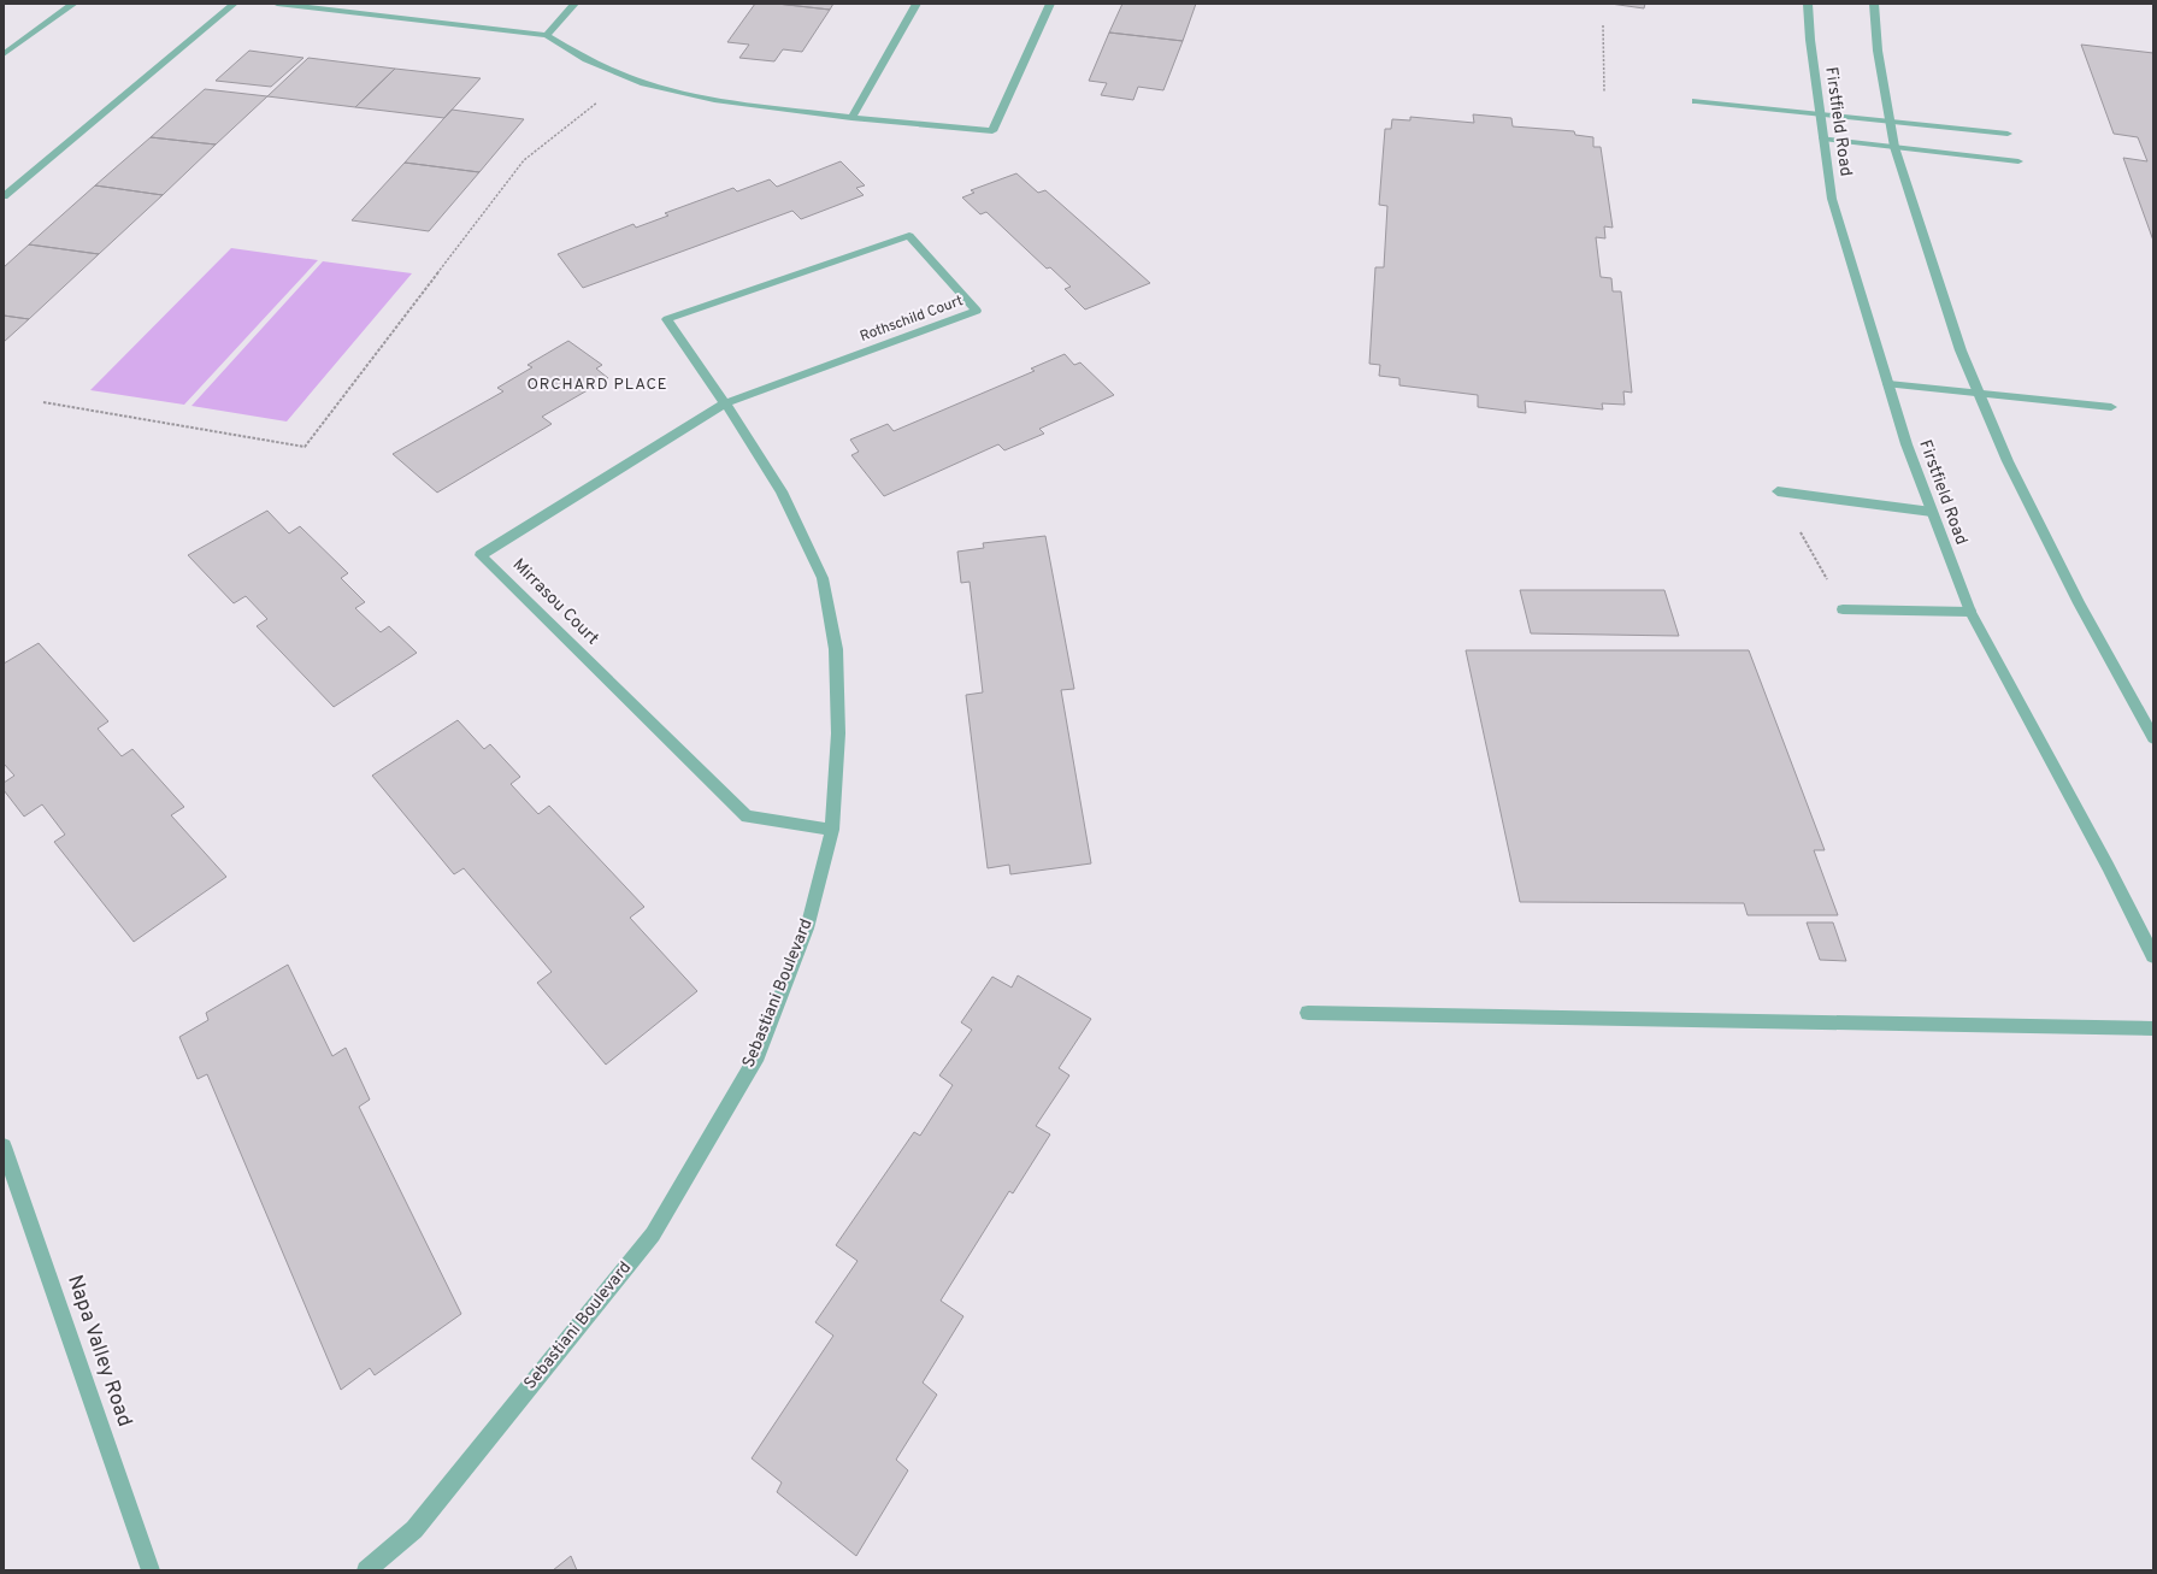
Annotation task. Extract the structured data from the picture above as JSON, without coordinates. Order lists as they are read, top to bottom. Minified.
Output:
{"streets":{"street":["Firstfield Road","Rothschild Court","Mirrasou Court","Sebastiani Boulevard","Napa Valley Road"]},"crossings":[["Rothschild Court","Mirrasou Court"],["Rothschild Court","Sebastiani Boulevard"],["Mirrasou Court","Sebastiani Boulevard"]],"districts":["ORCHARD PLACE"]}
